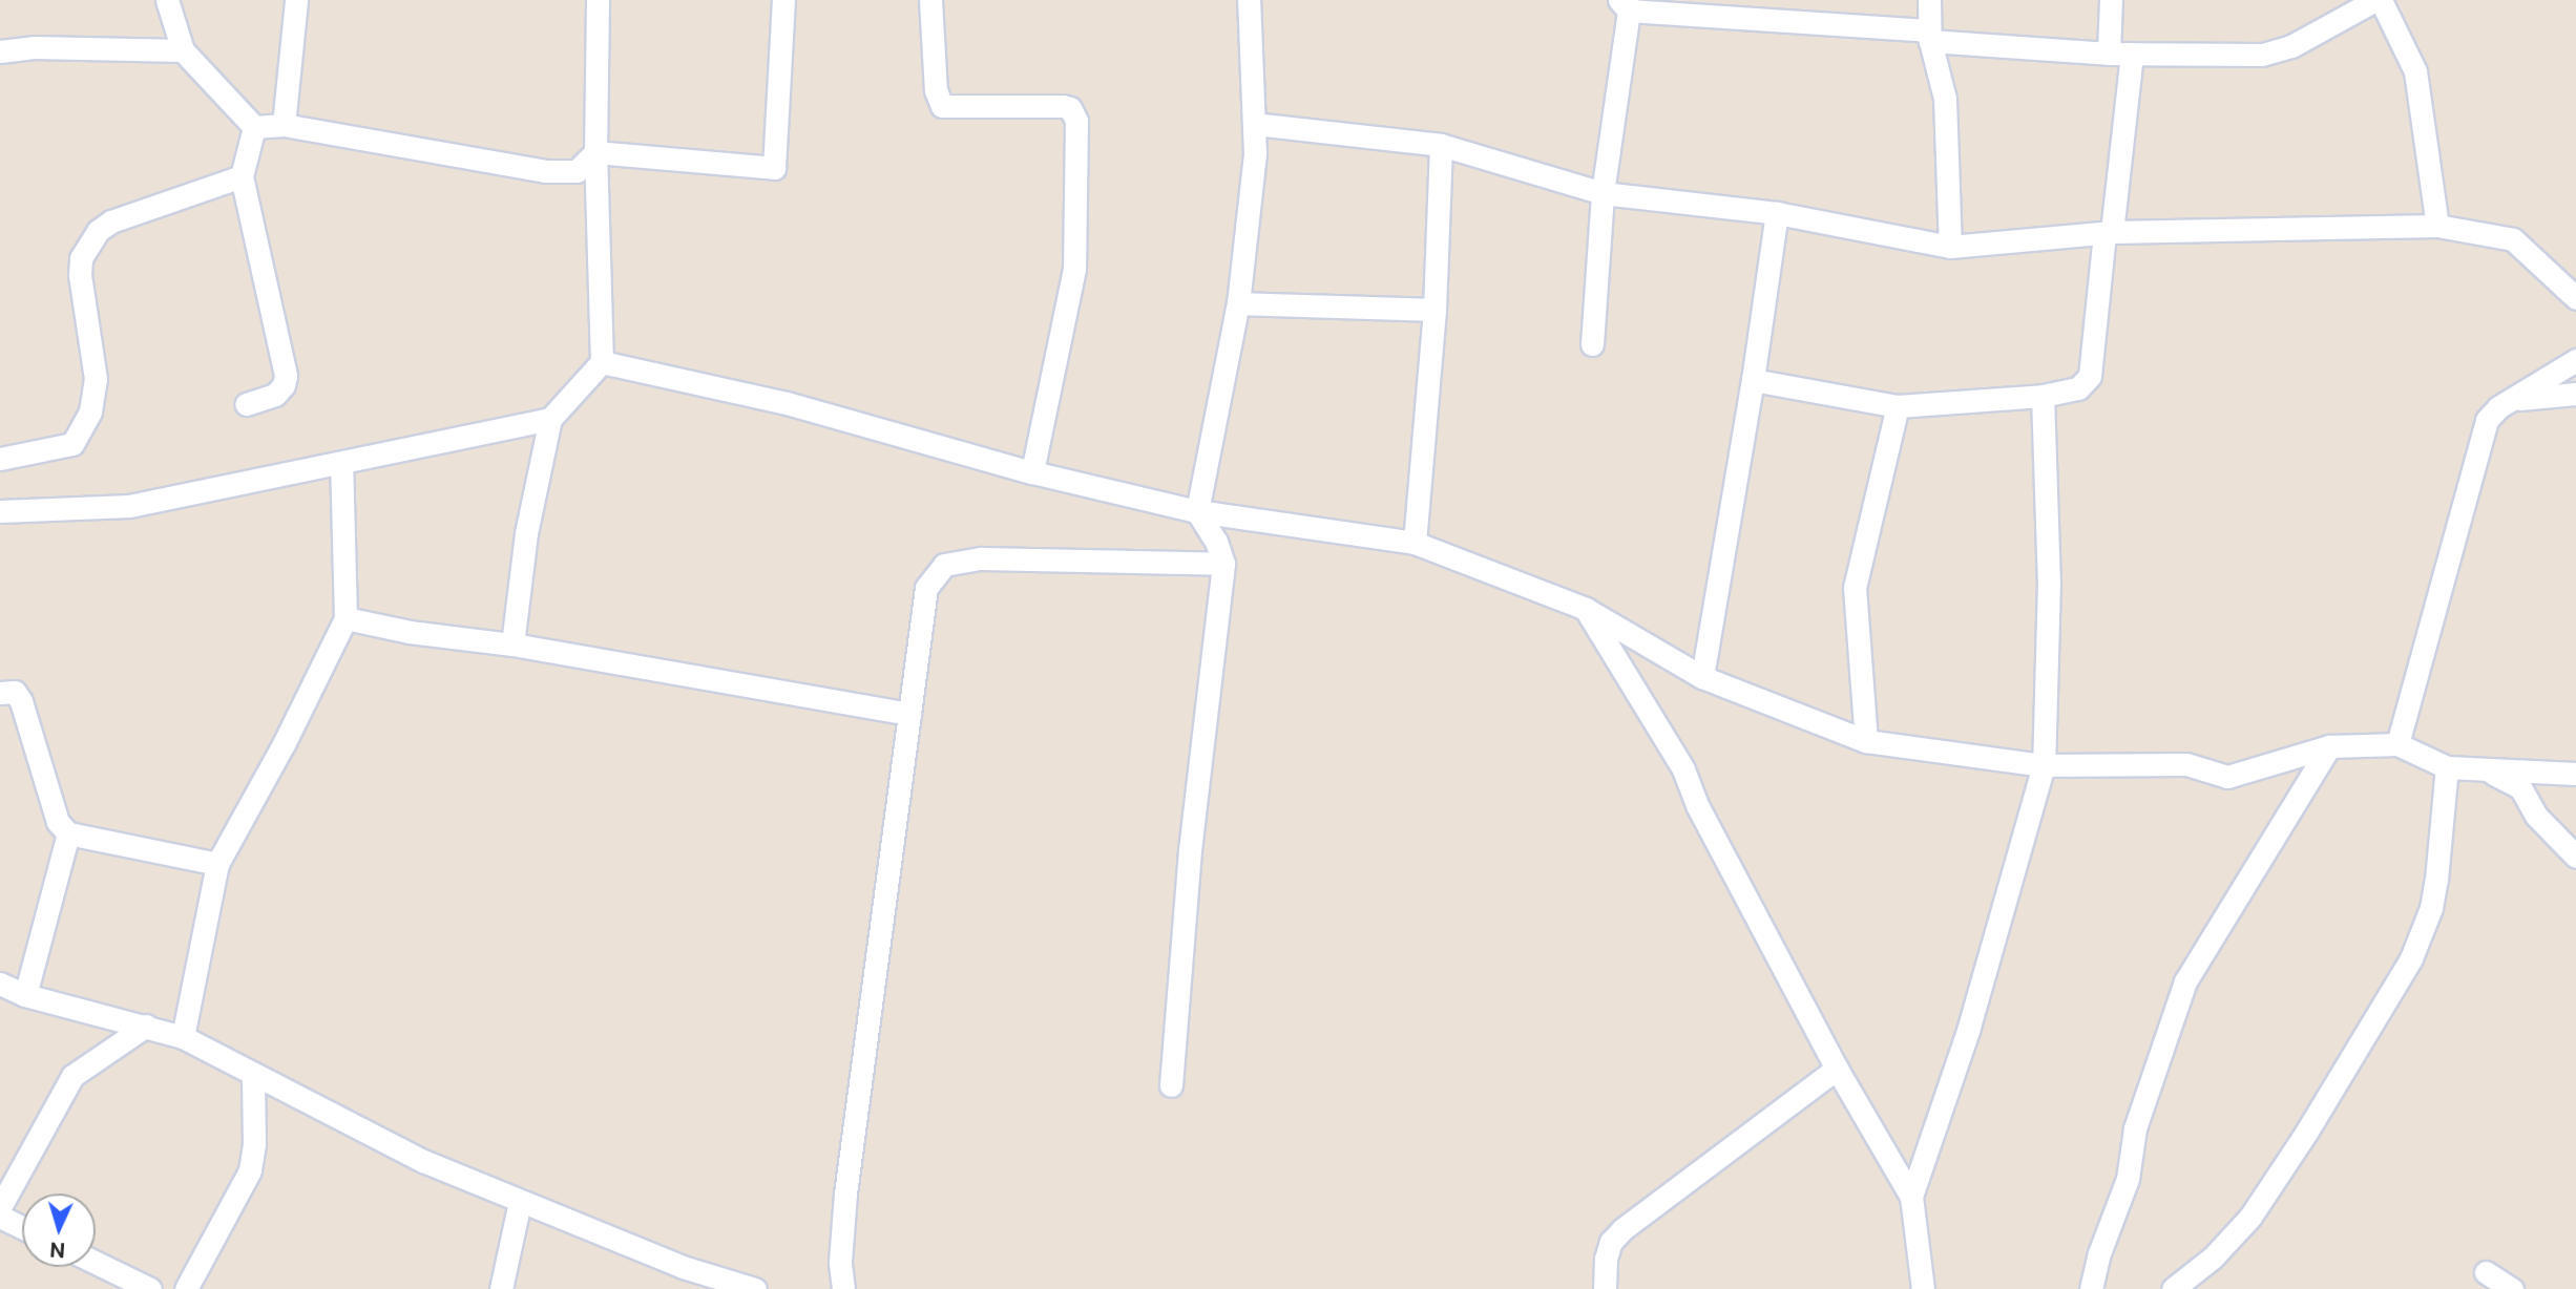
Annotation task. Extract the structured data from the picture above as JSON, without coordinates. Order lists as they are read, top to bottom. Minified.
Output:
{"north":"bottom"}
